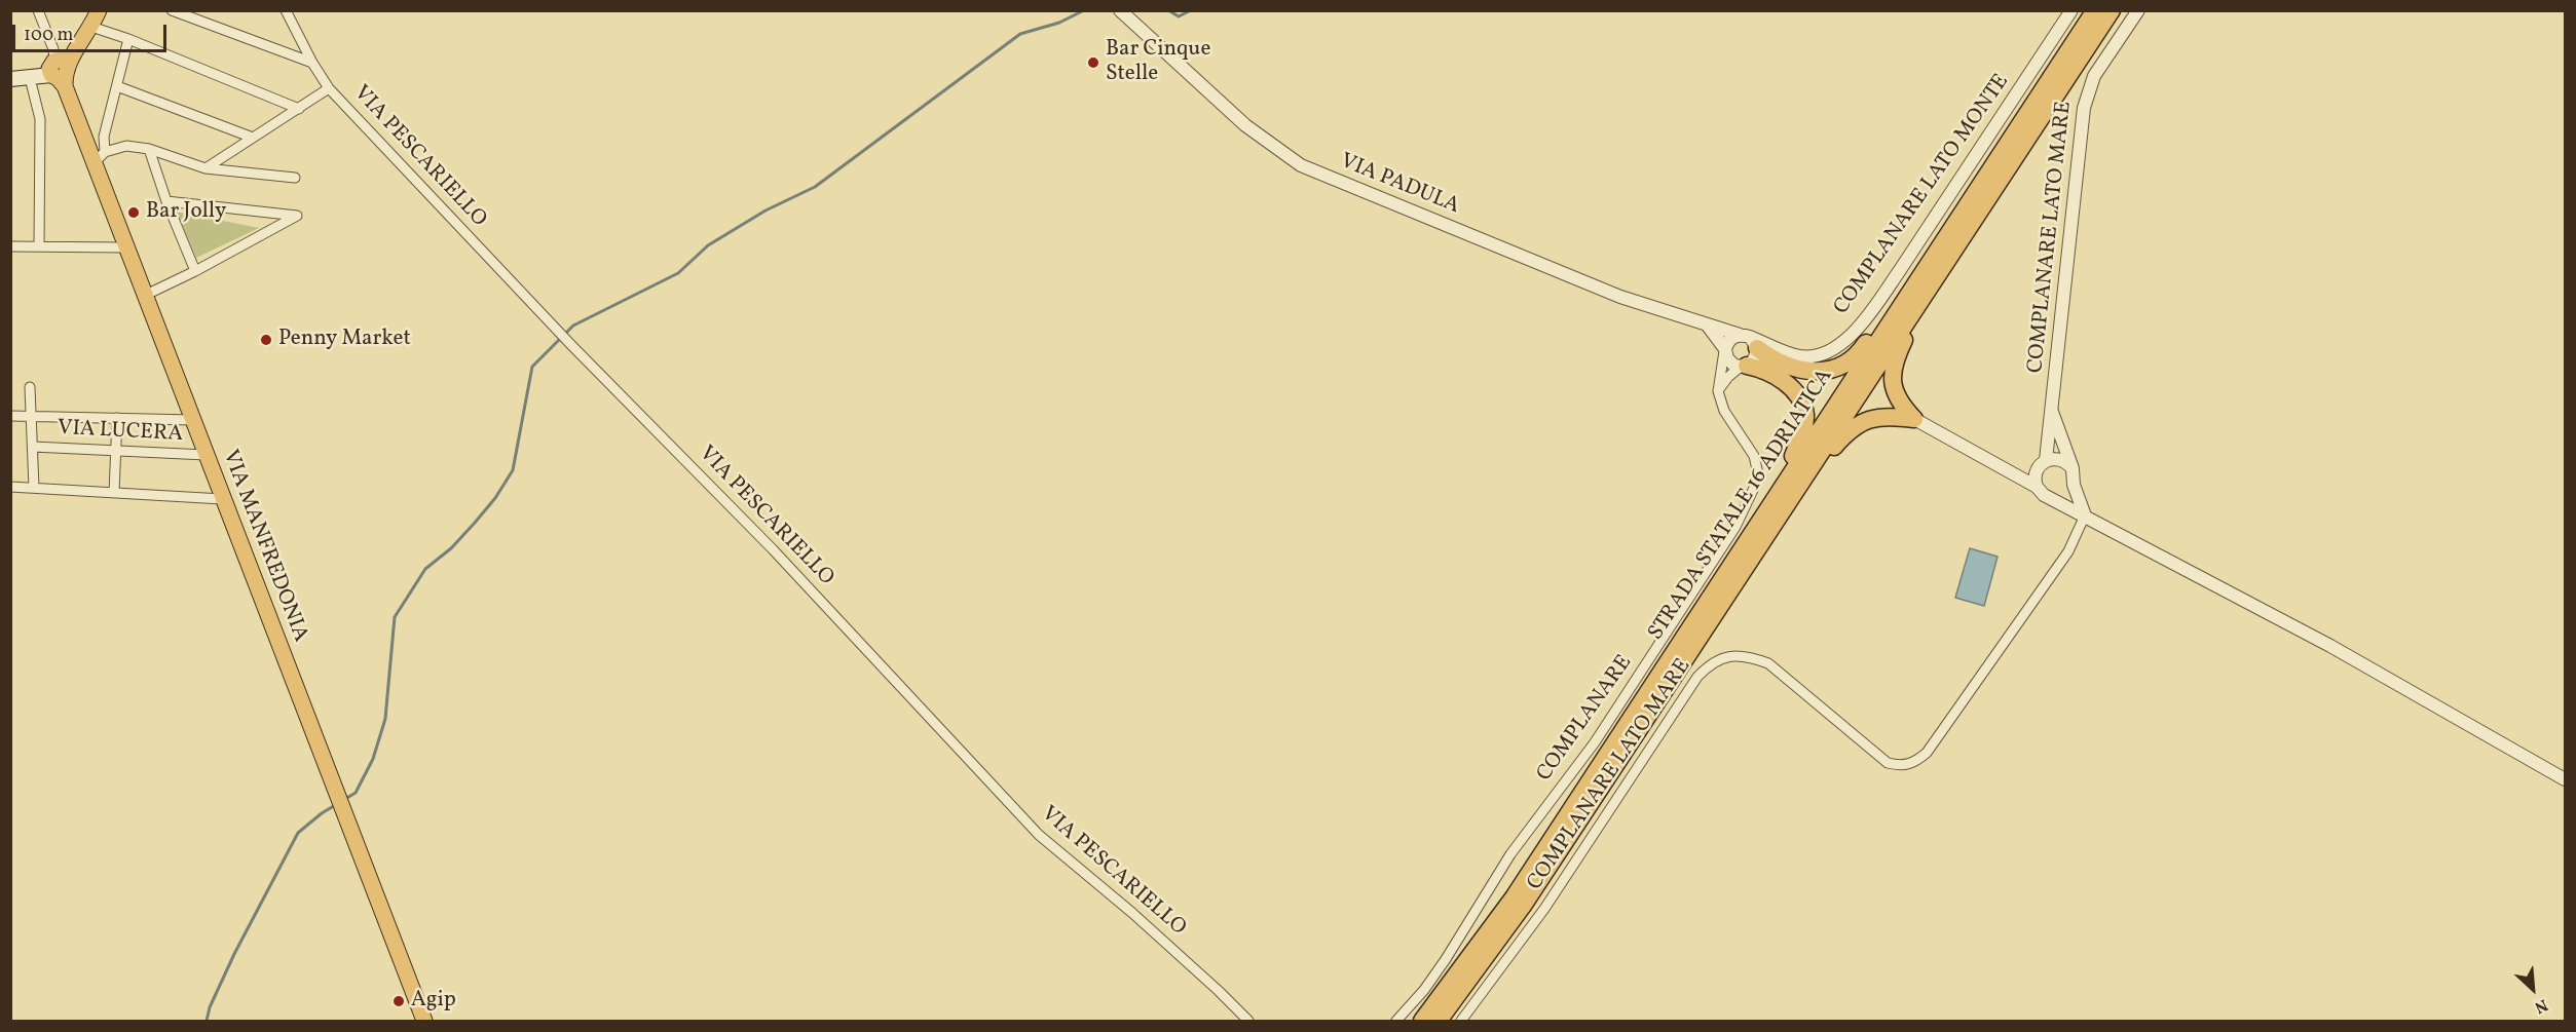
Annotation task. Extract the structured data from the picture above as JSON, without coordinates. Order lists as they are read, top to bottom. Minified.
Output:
{"streets":{"highway":["STRADA STATALE 16 ADRIATICA"],"main road":["VIA MANFREDONIA"],"street":["VIA PESCARIELLO","VIA PADULA","COMPLANARE LATO MONTE","COMPLANARE LATO MARE","VIA LUCERA","COMPLANARE"]},"crossings":[["VIA PADULA","COMPLANARE LATO MONTE"],["VIA LUCERA","VIA MANFREDONIA"]],"places":["Bar Cinque Stelle","Bar Jolly","Penny Market","Agip"],"scale_bar":"100 m","north":"bottom right"}
